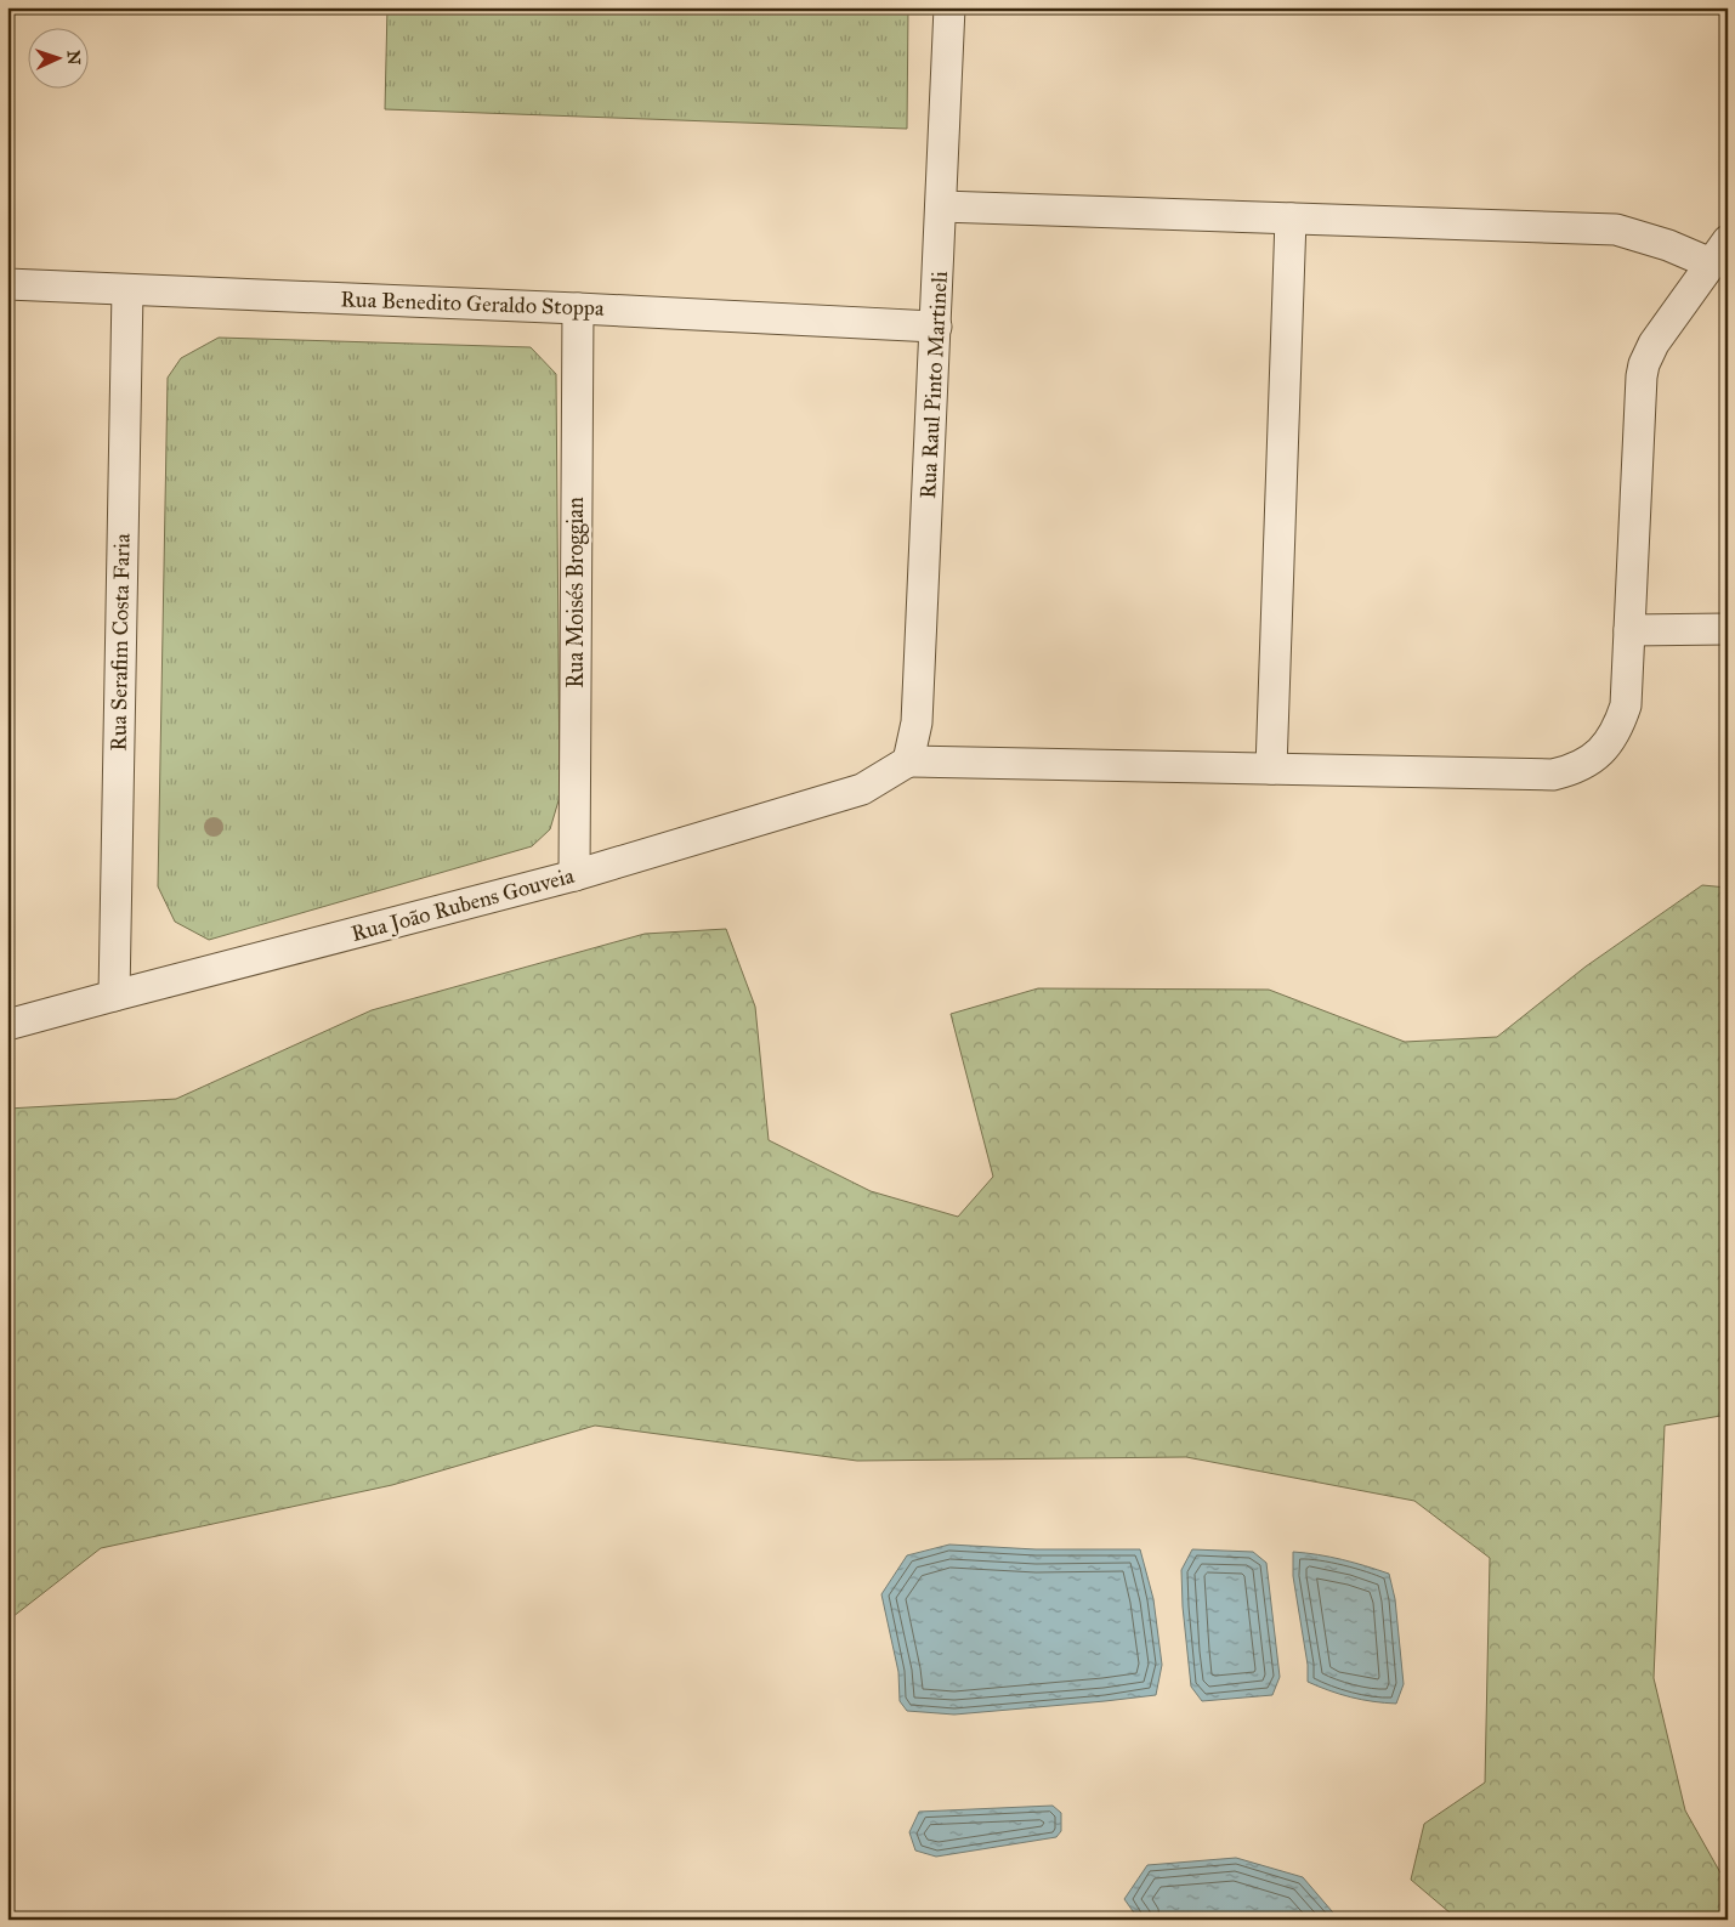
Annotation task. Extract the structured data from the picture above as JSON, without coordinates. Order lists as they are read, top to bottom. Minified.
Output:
{"streets":{"street":["Rua Benedito Geraldo Stoppa","Rua Raul Pinto Martineli","Rua Moisés Broggian","Rua Serafim Costa Faria","Rua João Rubens Gouveia"]},"crossings":[["Rua Benedito Geraldo Stoppa","Rua Raul Pinto Martineli"],["Rua Benedito Geraldo Stoppa","Rua Moisés Broggian"],["Rua Benedito Geraldo Stoppa","Rua Serafim Costa Faria"],["Rua Raul Pinto Martineli","Rua João Rubens Gouveia"],["Rua Moisés Broggian","Rua João Rubens Gouveia"],["Rua Serafim Costa Faria","Rua João Rubens Gouveia"]],"north":"right"}
